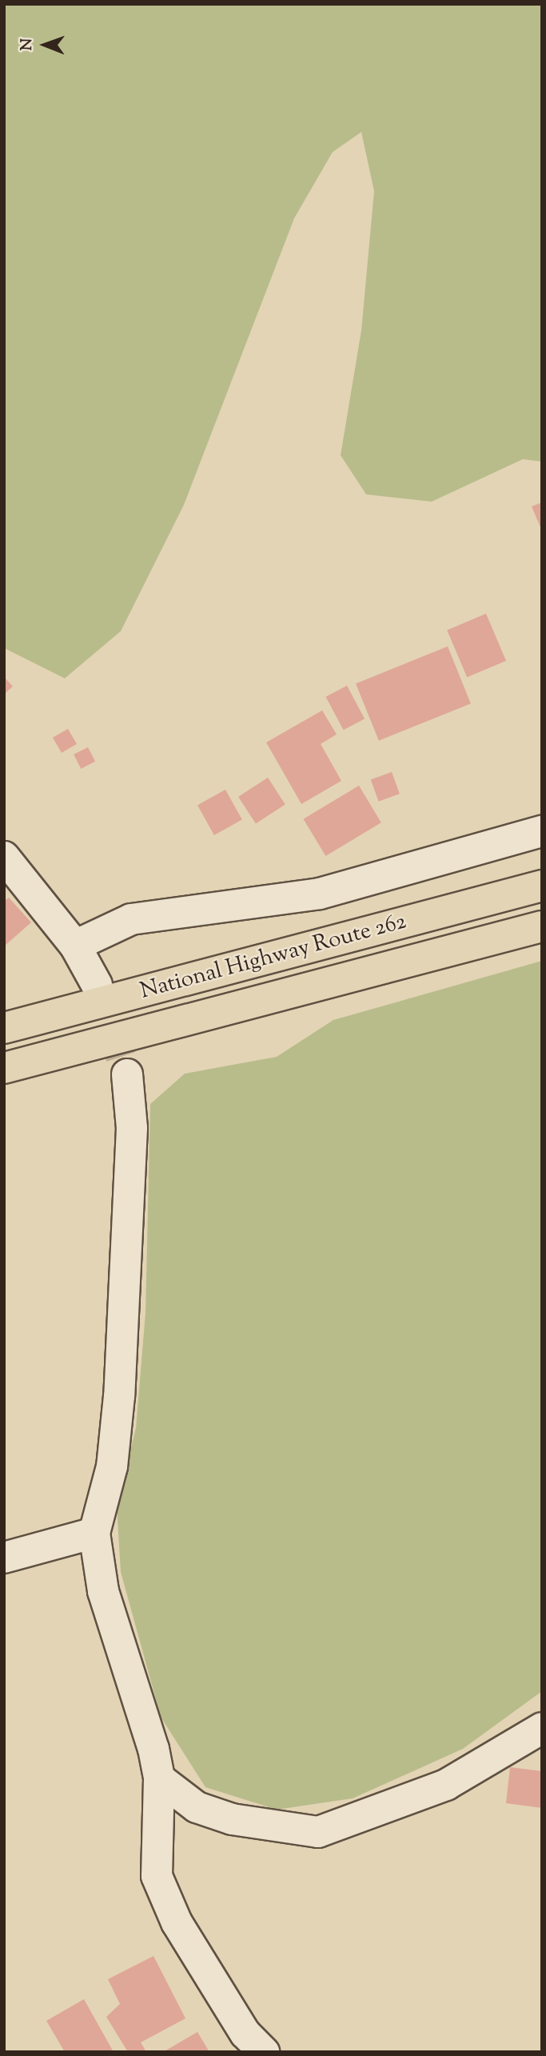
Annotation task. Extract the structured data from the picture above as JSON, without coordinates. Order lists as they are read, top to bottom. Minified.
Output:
{"streets":{"highway":["National Highway Route 262"]},"north":"left"}
